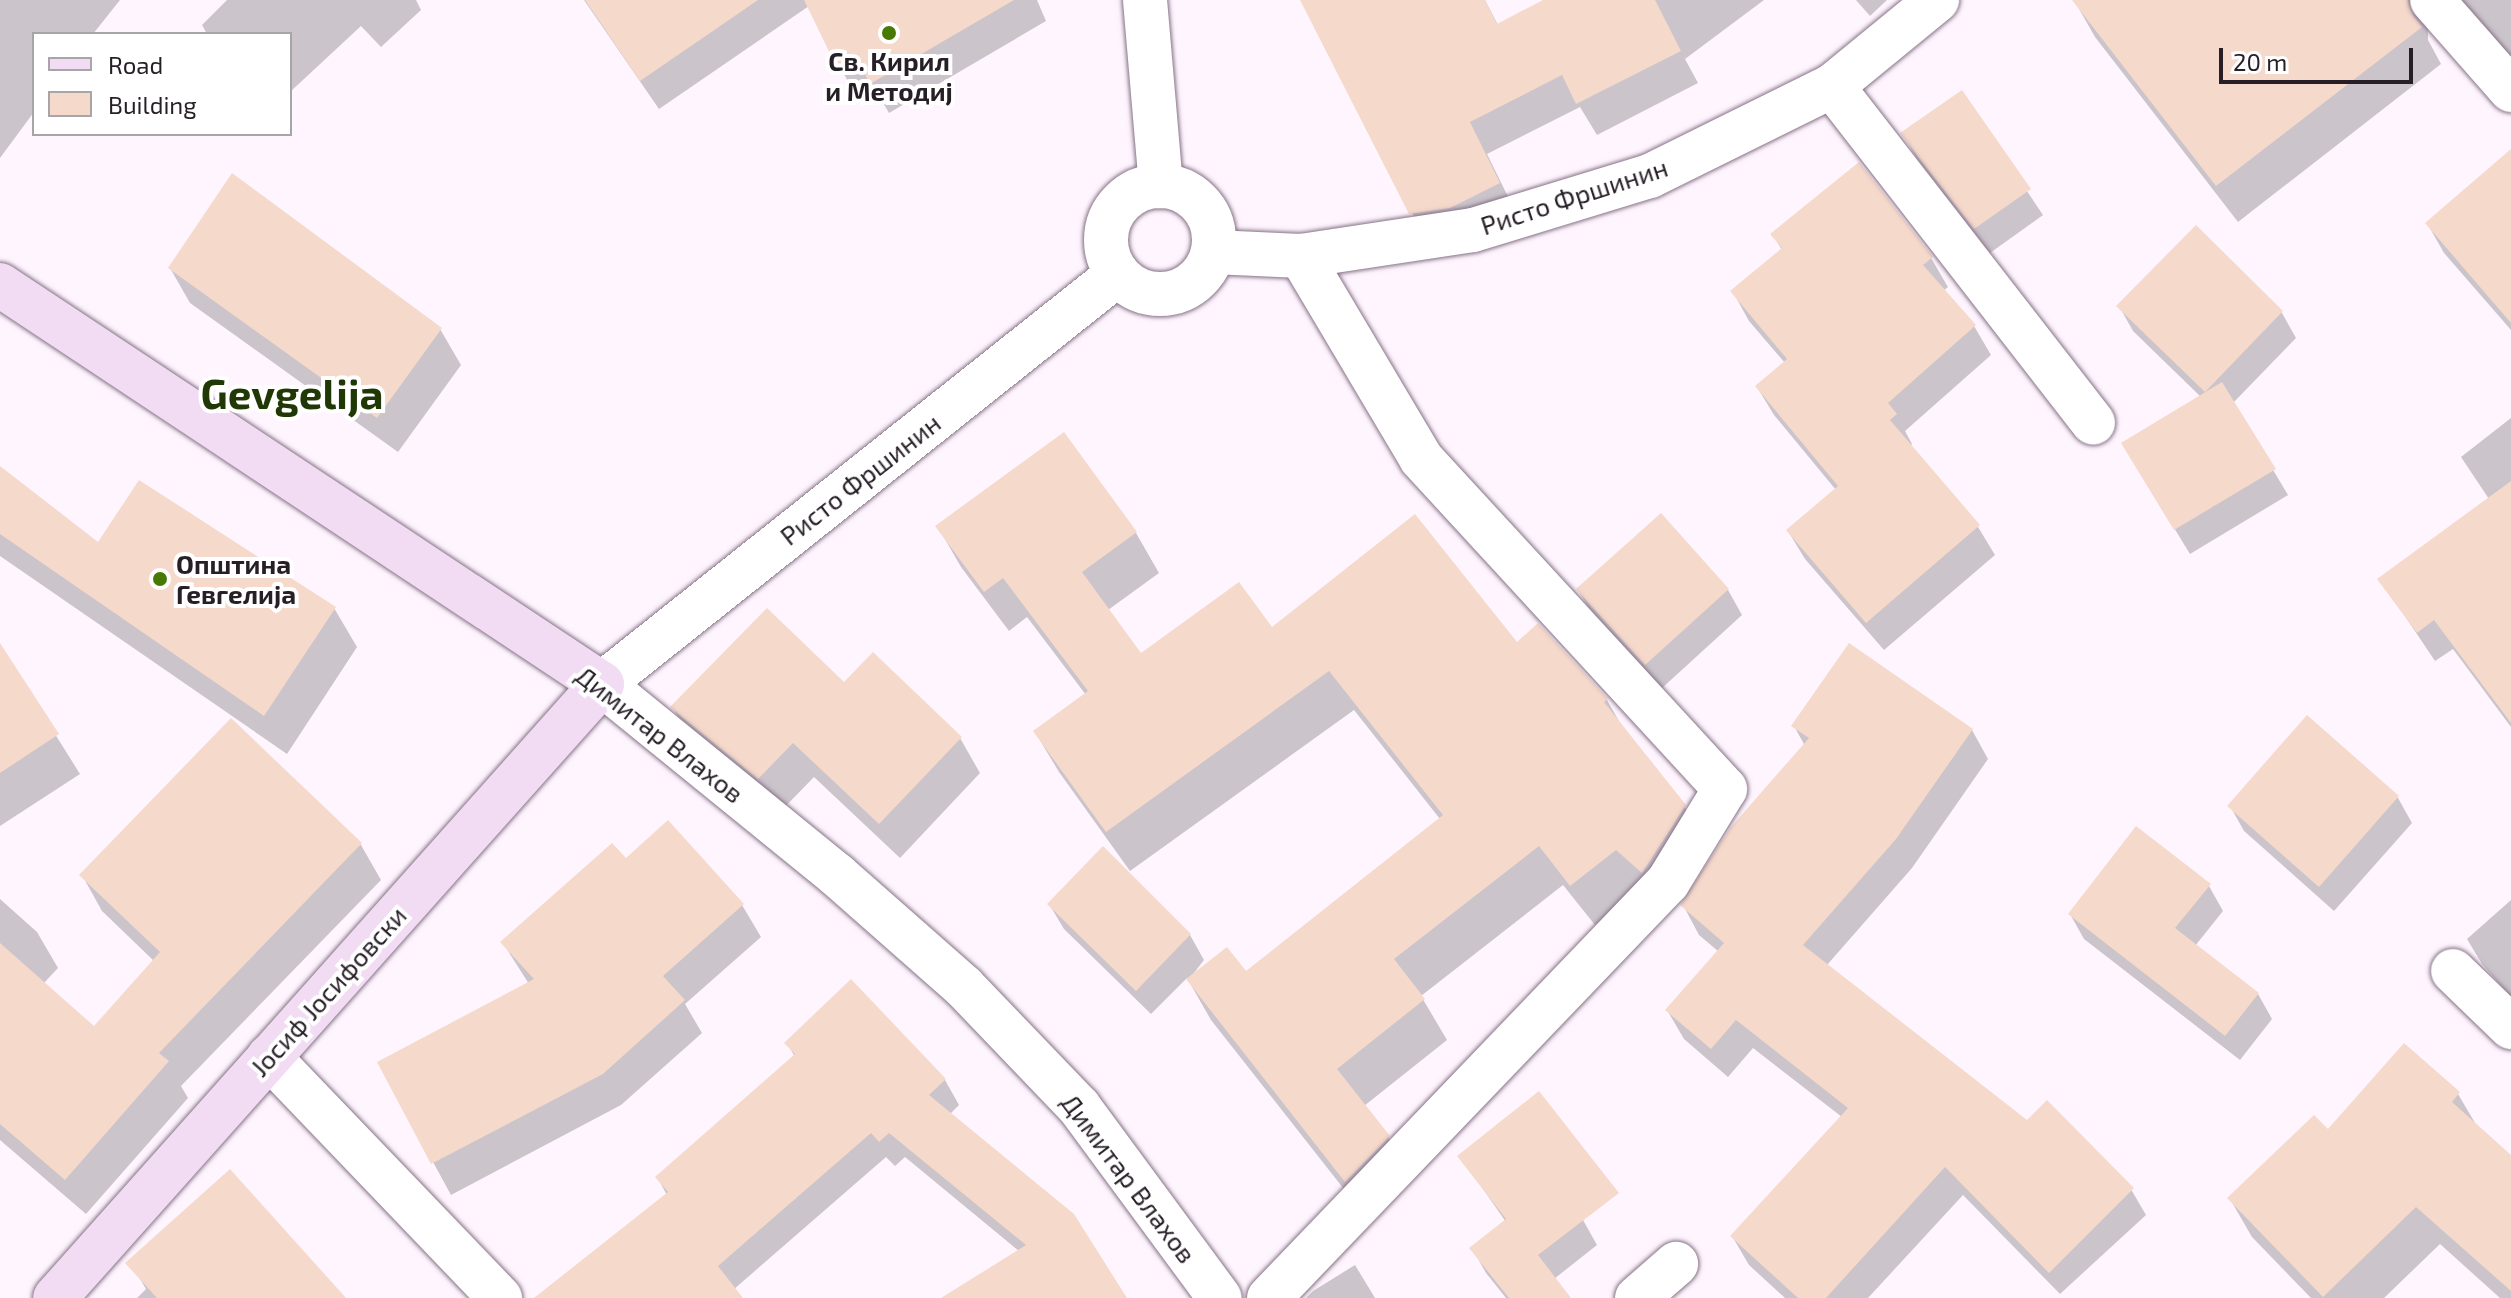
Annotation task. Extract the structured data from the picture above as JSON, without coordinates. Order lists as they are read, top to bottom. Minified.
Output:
{"streets":{"main road":["Димитар Влахов","Јосиф Јосифовски"],"street":["Ристо Фршинин"]},"crossings":[["Ристо Фршинин","Димитар Влахов"],["Ристо Фршинин","Јосиф Јосифовски"],["Димитар Влахов","Јосиф Јосифовски"]],"districts":["Gevgelija"],"places":["Св. Кирил и Методиј","Општина Гевгелија"],"legend":["Road","Building"],"scale_bar":"20 m"}
